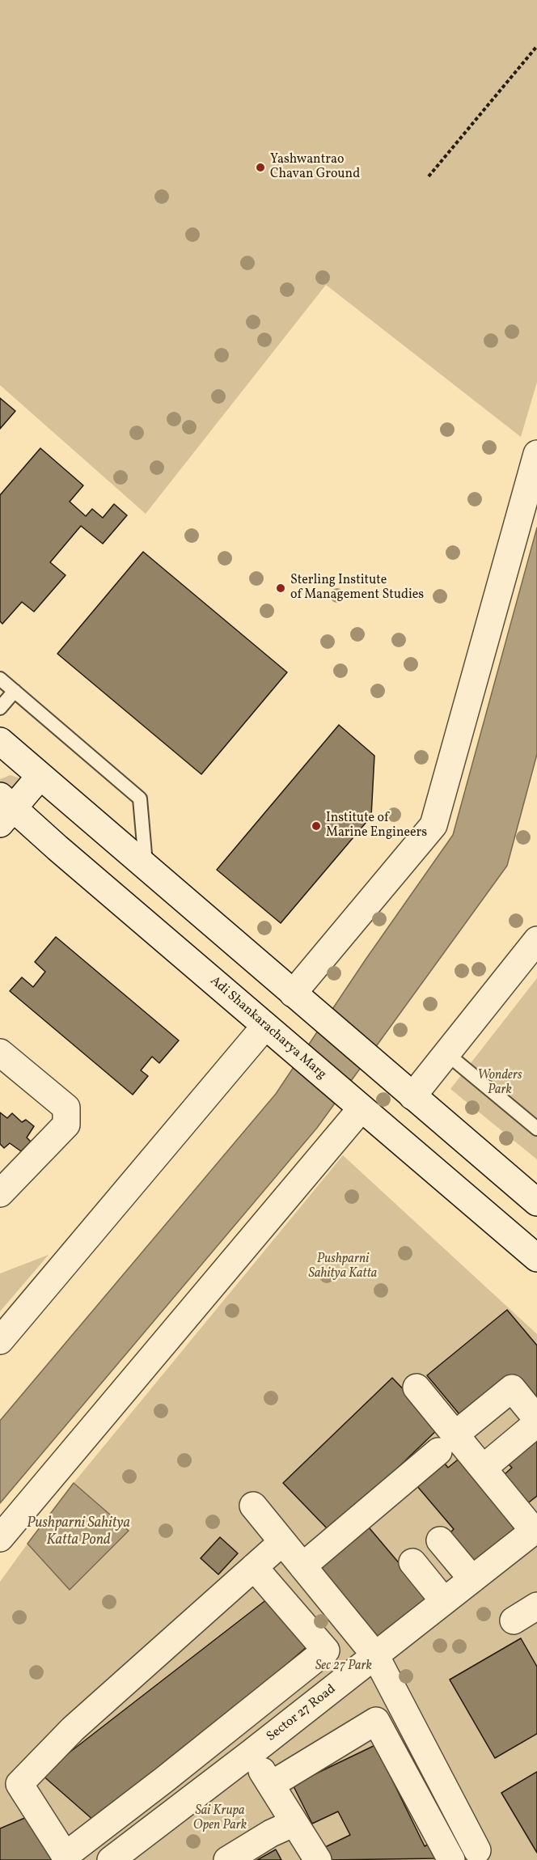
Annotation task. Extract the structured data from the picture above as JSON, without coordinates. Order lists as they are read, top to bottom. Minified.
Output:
{"streets":{"street":["Adi Shankaracharya Marg","Sector 27 Road"]},"water":["Pushparni Sahitya Katta Pond"],"parks":["Wonders Park","Pushparni Sahitya Katta","Sec 27 Park","Sai Krupa Open Park"],"places":["Yashwantrao Chavan Ground","Sterling Institute of Management Studies","Institute of Marine Engineers"]}
